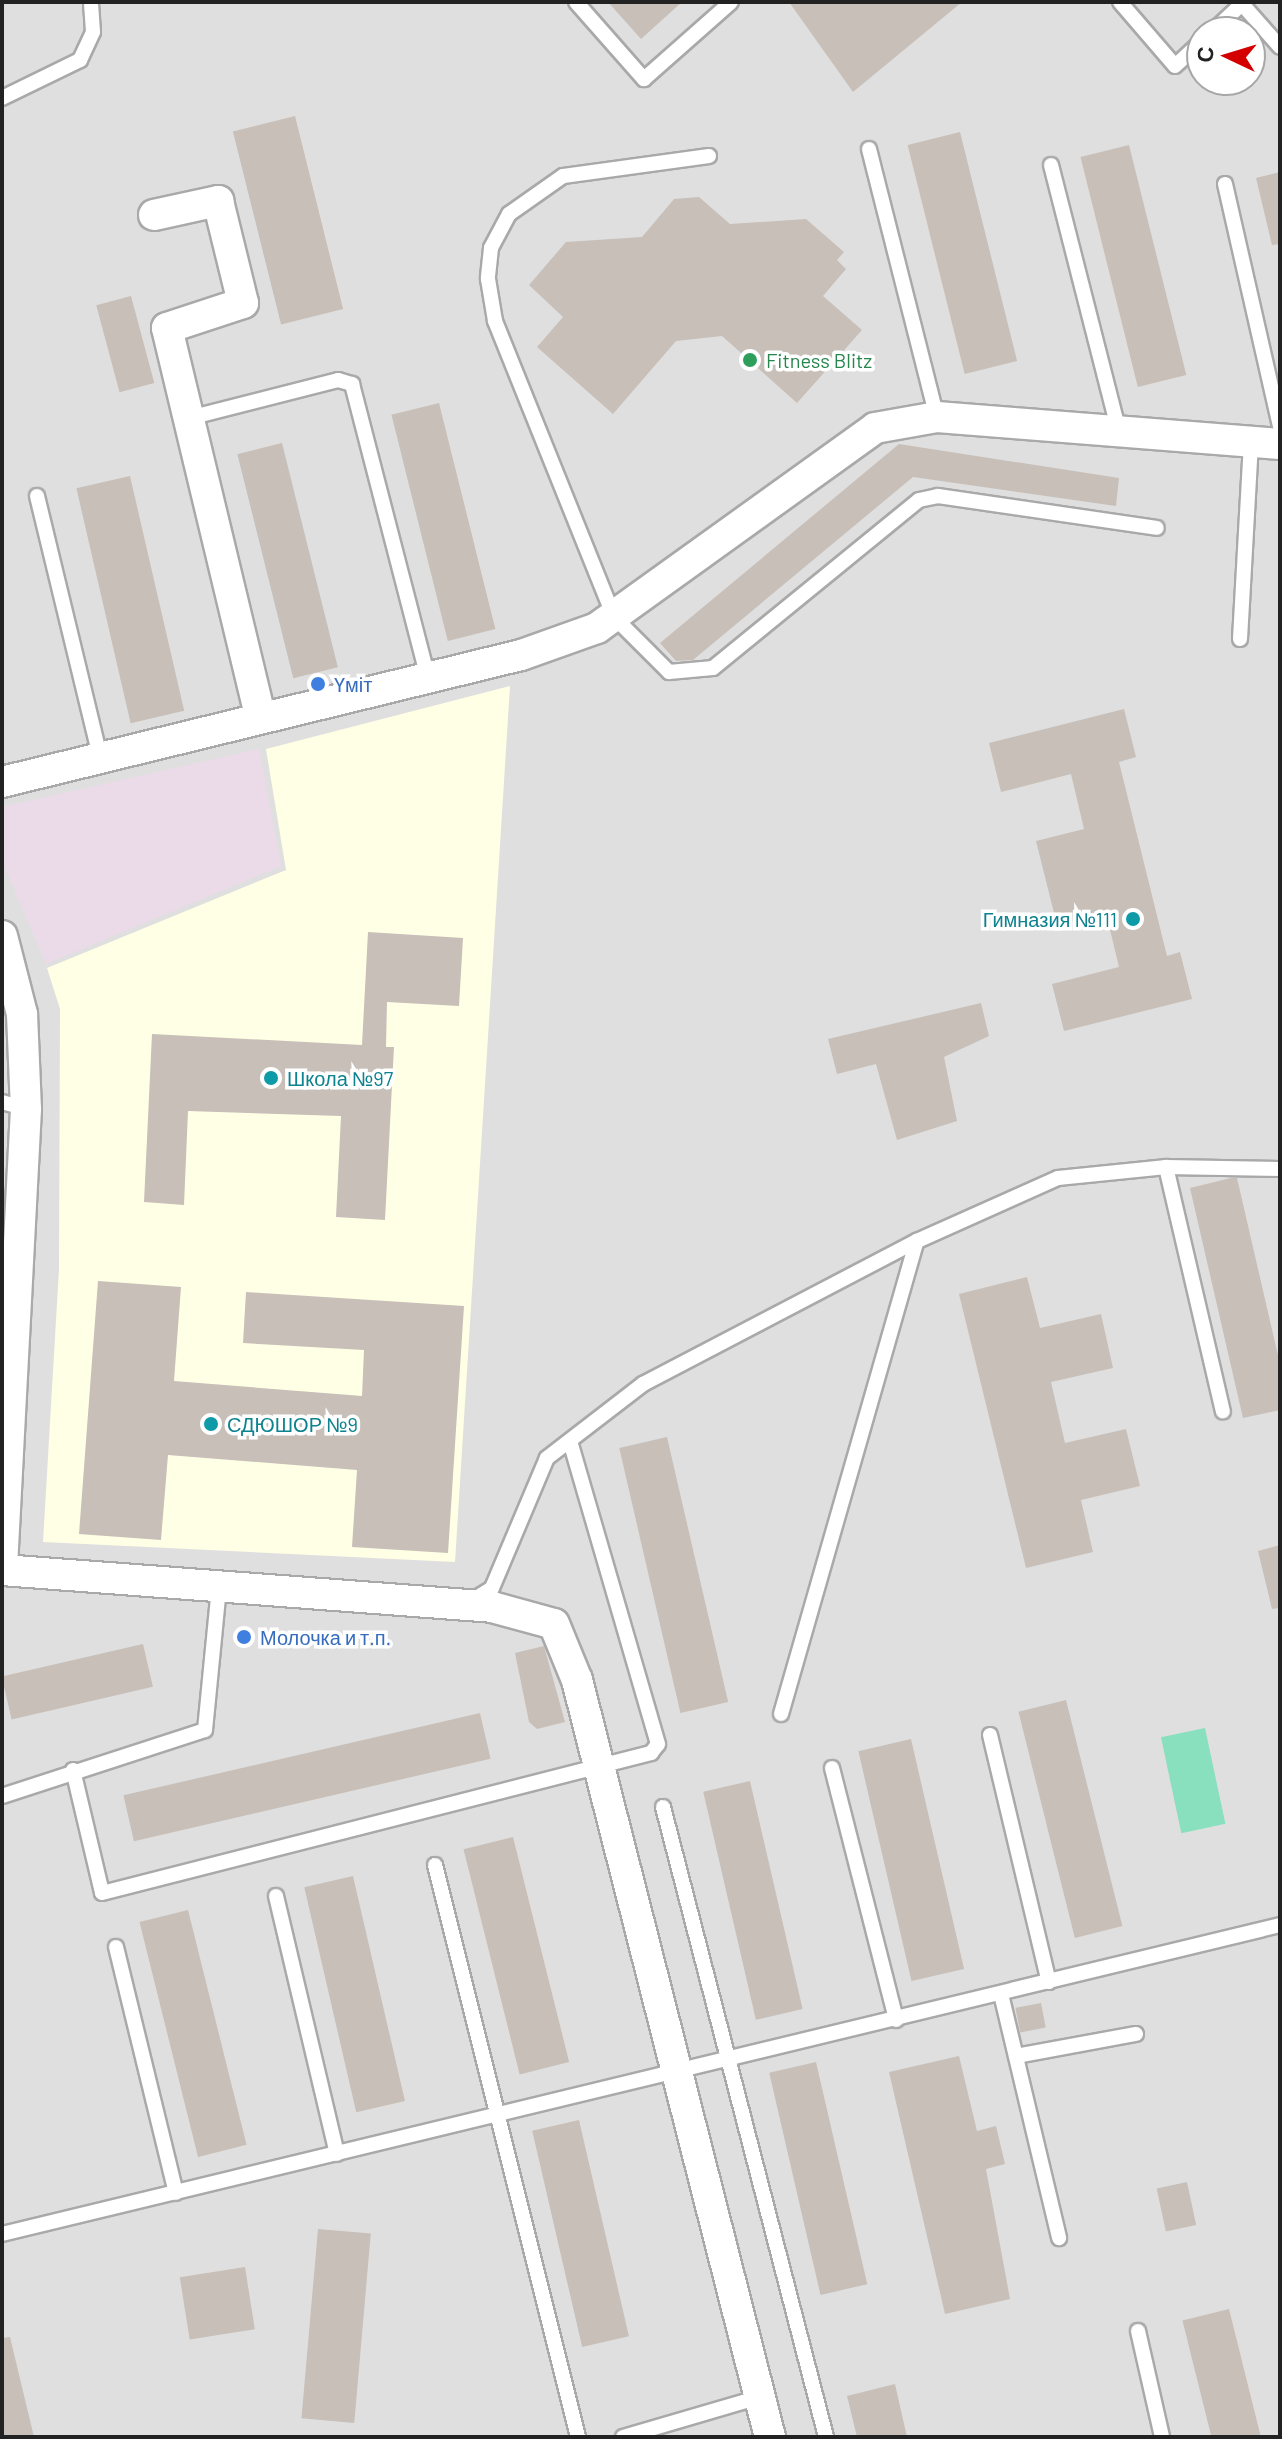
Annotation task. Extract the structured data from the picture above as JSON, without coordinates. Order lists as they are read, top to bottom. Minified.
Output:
{"places":["Fitness Blitz","Үміт","Гимназия №111","Школа №97","СДЮШОР №9","Молочка и т.п."],"north":"left"}
